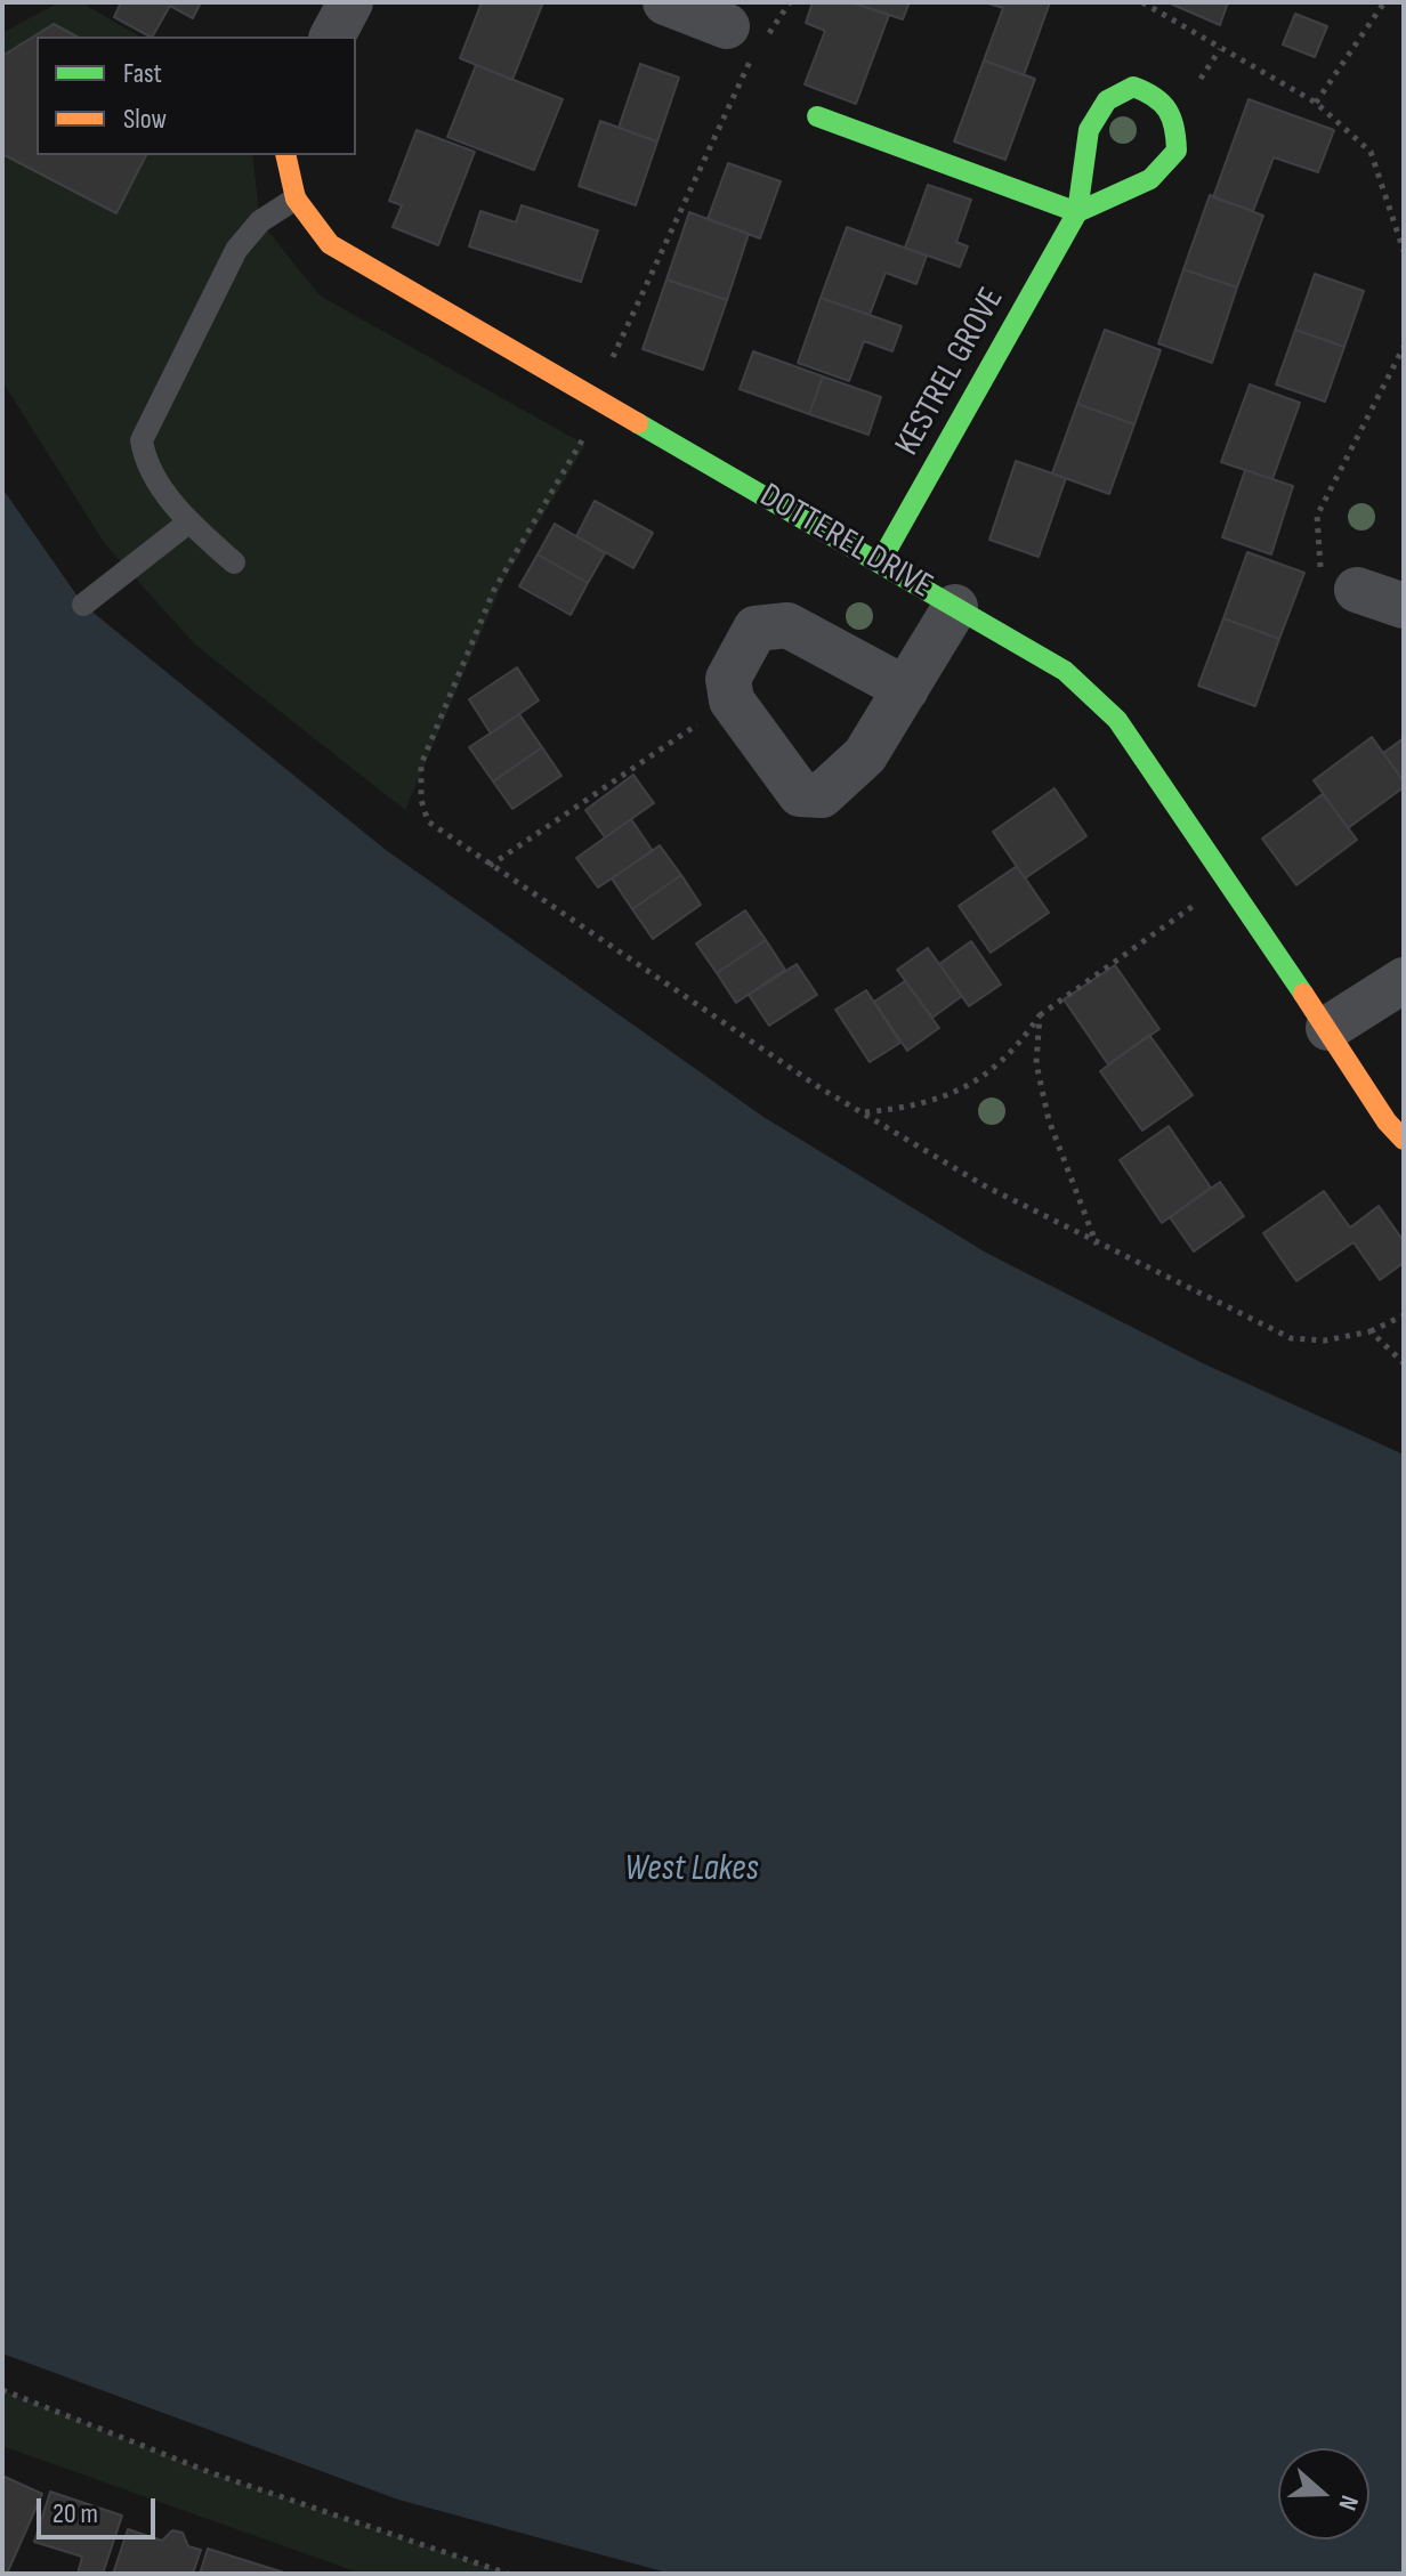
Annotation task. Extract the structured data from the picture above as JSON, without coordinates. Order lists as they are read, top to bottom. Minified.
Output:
{"streets":{"street":["KESTREL GROVE","DOTTEREL DRIVE"]},"crossings":[["KESTREL GROVE","DOTTEREL DRIVE"]],"water":["West Lakes"],"legend":["Fast","Slow"],"scale_bar":"20 m","north":"right"}
